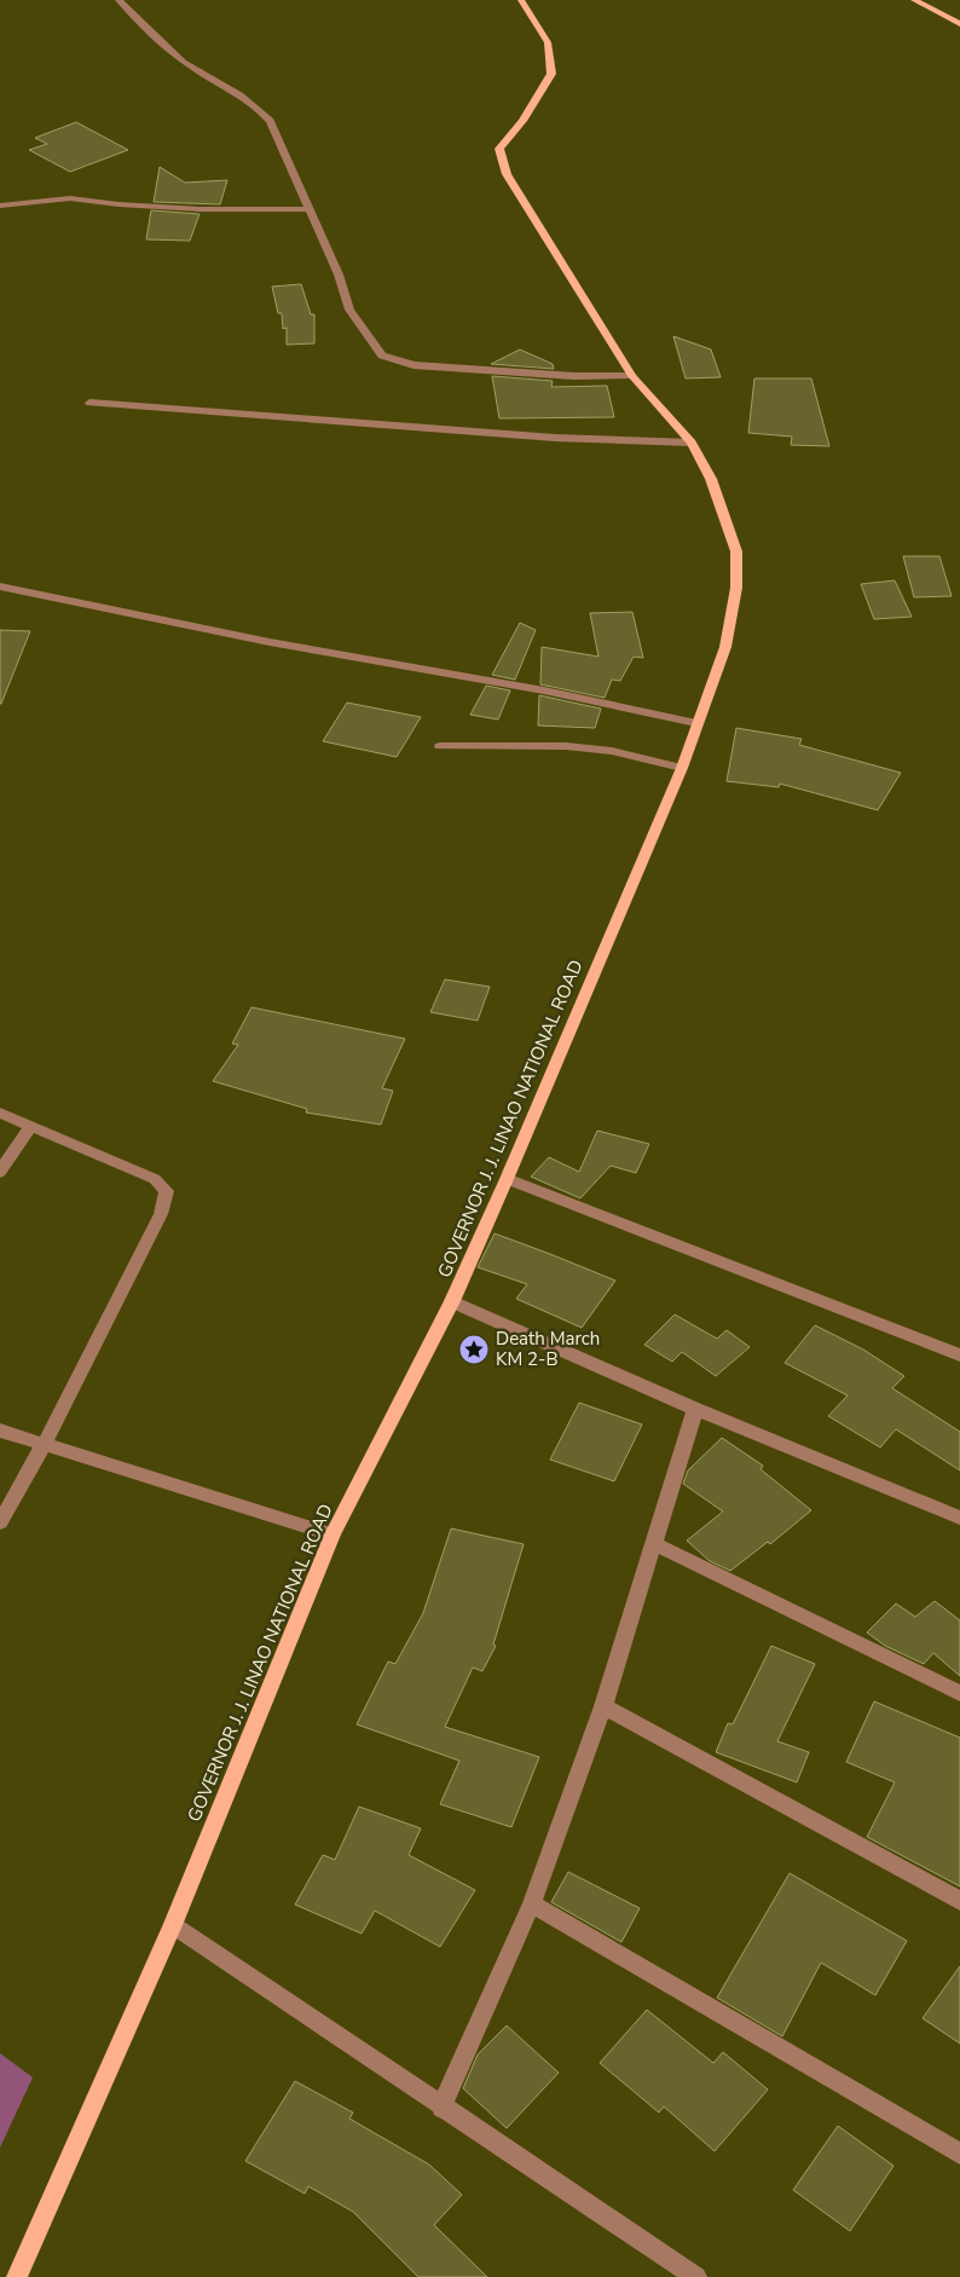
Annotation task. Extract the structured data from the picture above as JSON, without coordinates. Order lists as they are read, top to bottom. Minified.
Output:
{"streets":{"main road":["GOVERNOR J. J. LINAO NATIONAL ROAD"]},"places":{"place":["Death March KM 2-B"]}}
